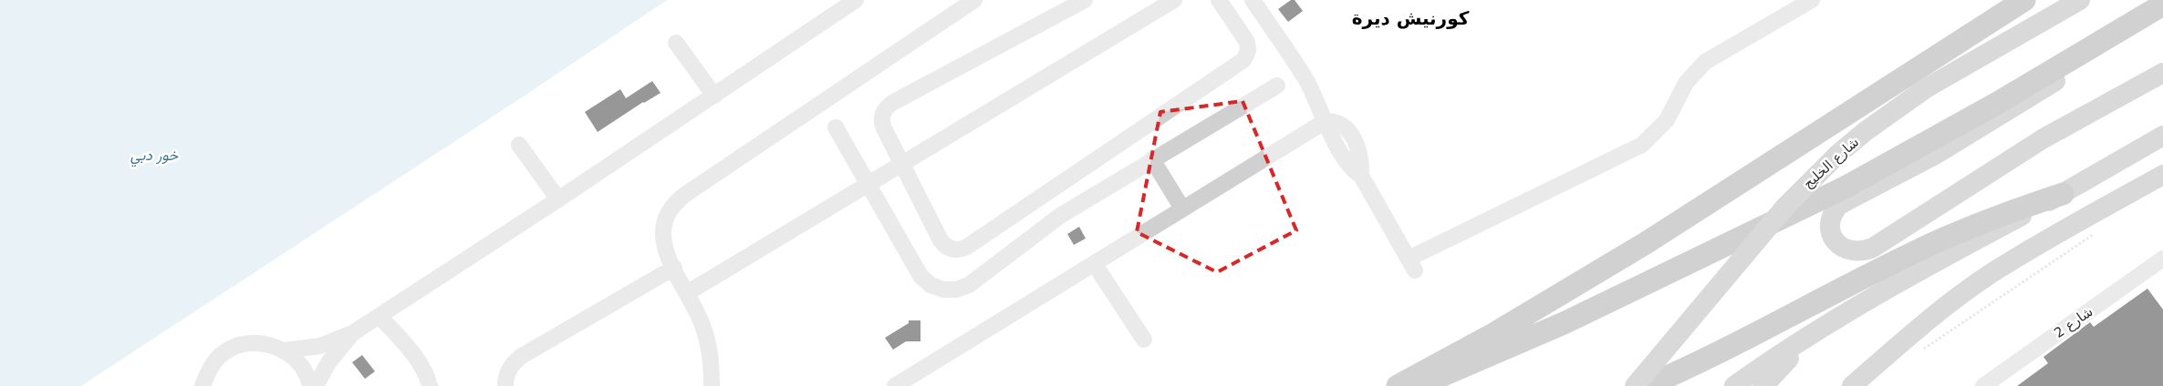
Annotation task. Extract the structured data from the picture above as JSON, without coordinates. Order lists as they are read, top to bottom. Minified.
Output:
{"streets":{"main road":["شارع الخليج"],"street":["شارع 2"]},"districts":["كورنيش ديرة"],"water":["خور دبي"]}
